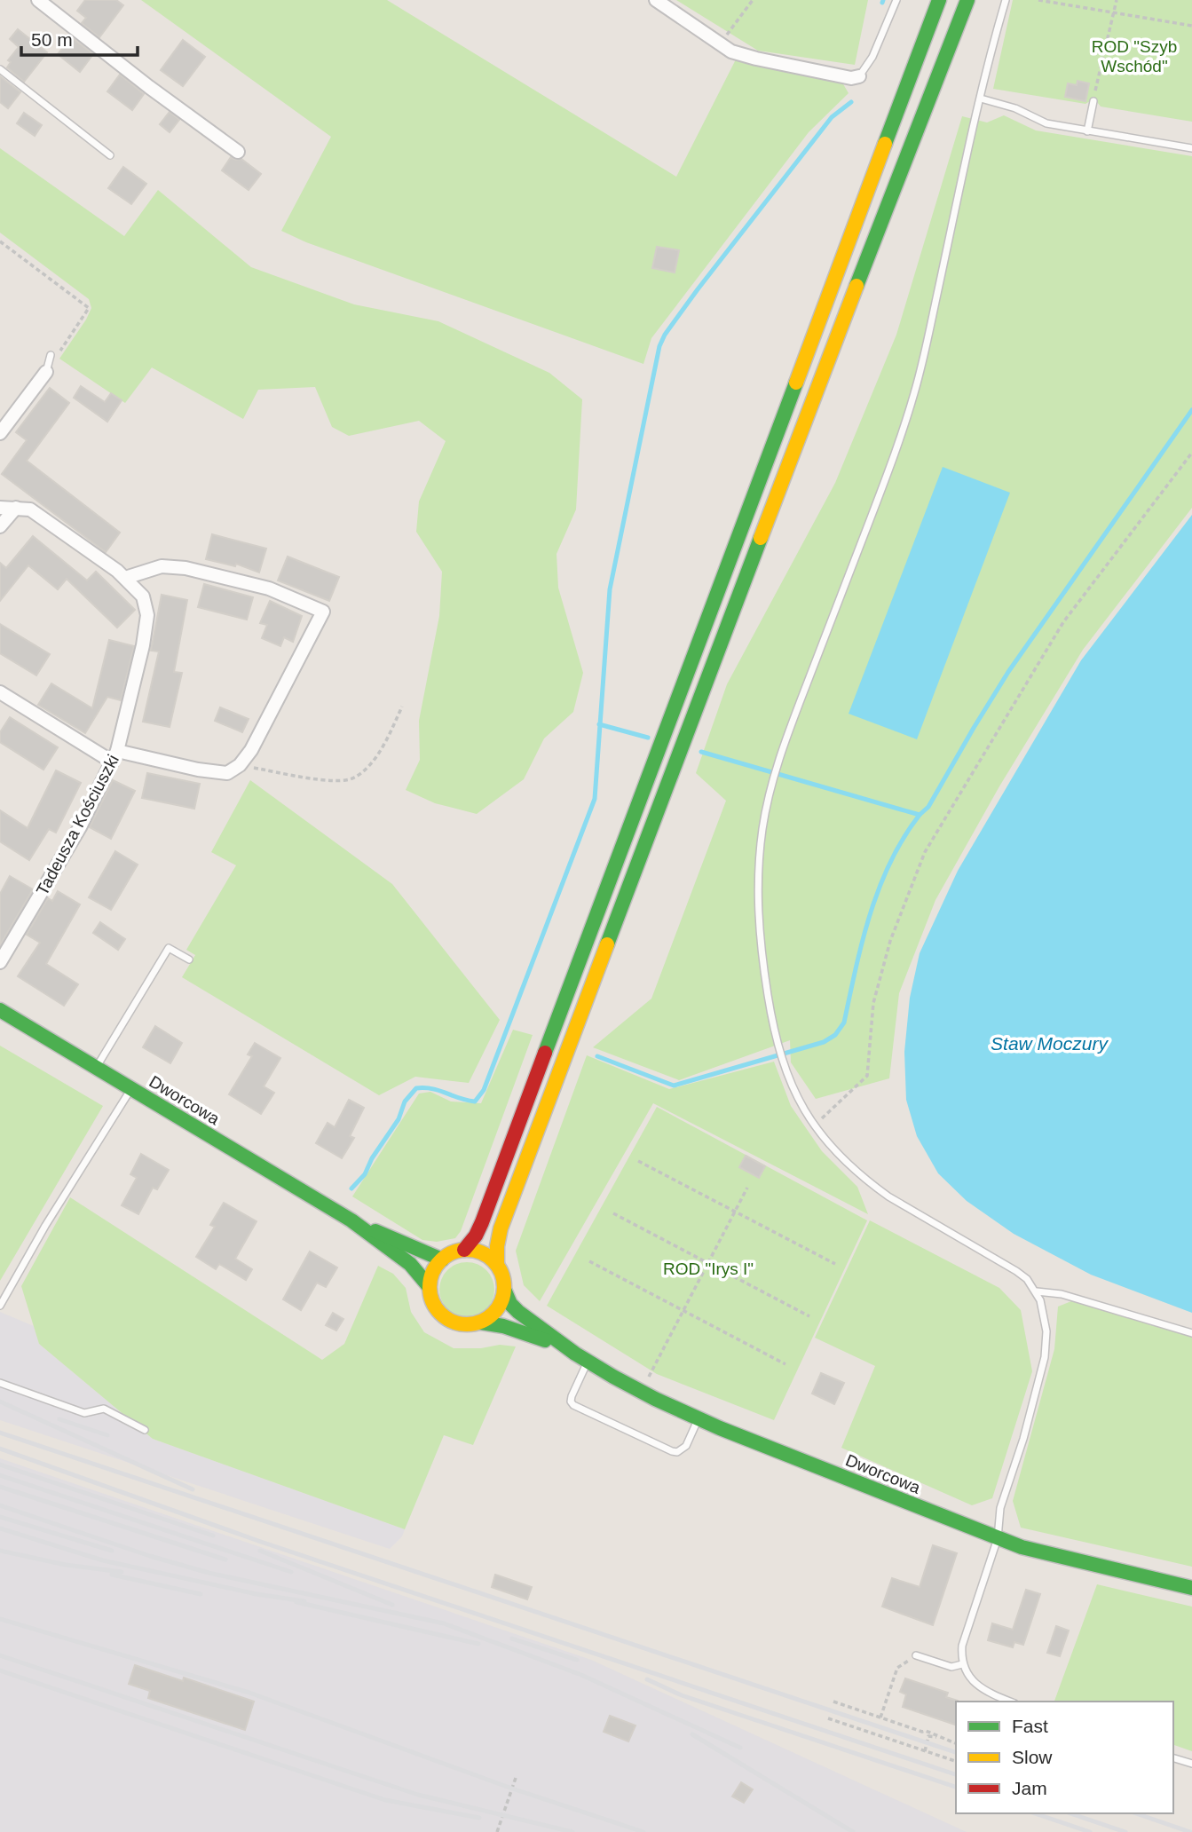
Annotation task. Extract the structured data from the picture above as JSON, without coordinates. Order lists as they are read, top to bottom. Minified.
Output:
{"streets":{"main road":["Dworcowa"],"street":["Tadeusza Kościuszki"]},"water":["Staw Moczury"],"parks":["ROD \"Szyb Wschód\"","ROD \"Irys I\""],"legend":["Fast","Slow","Jam"],"scale_bar":"50 m"}
